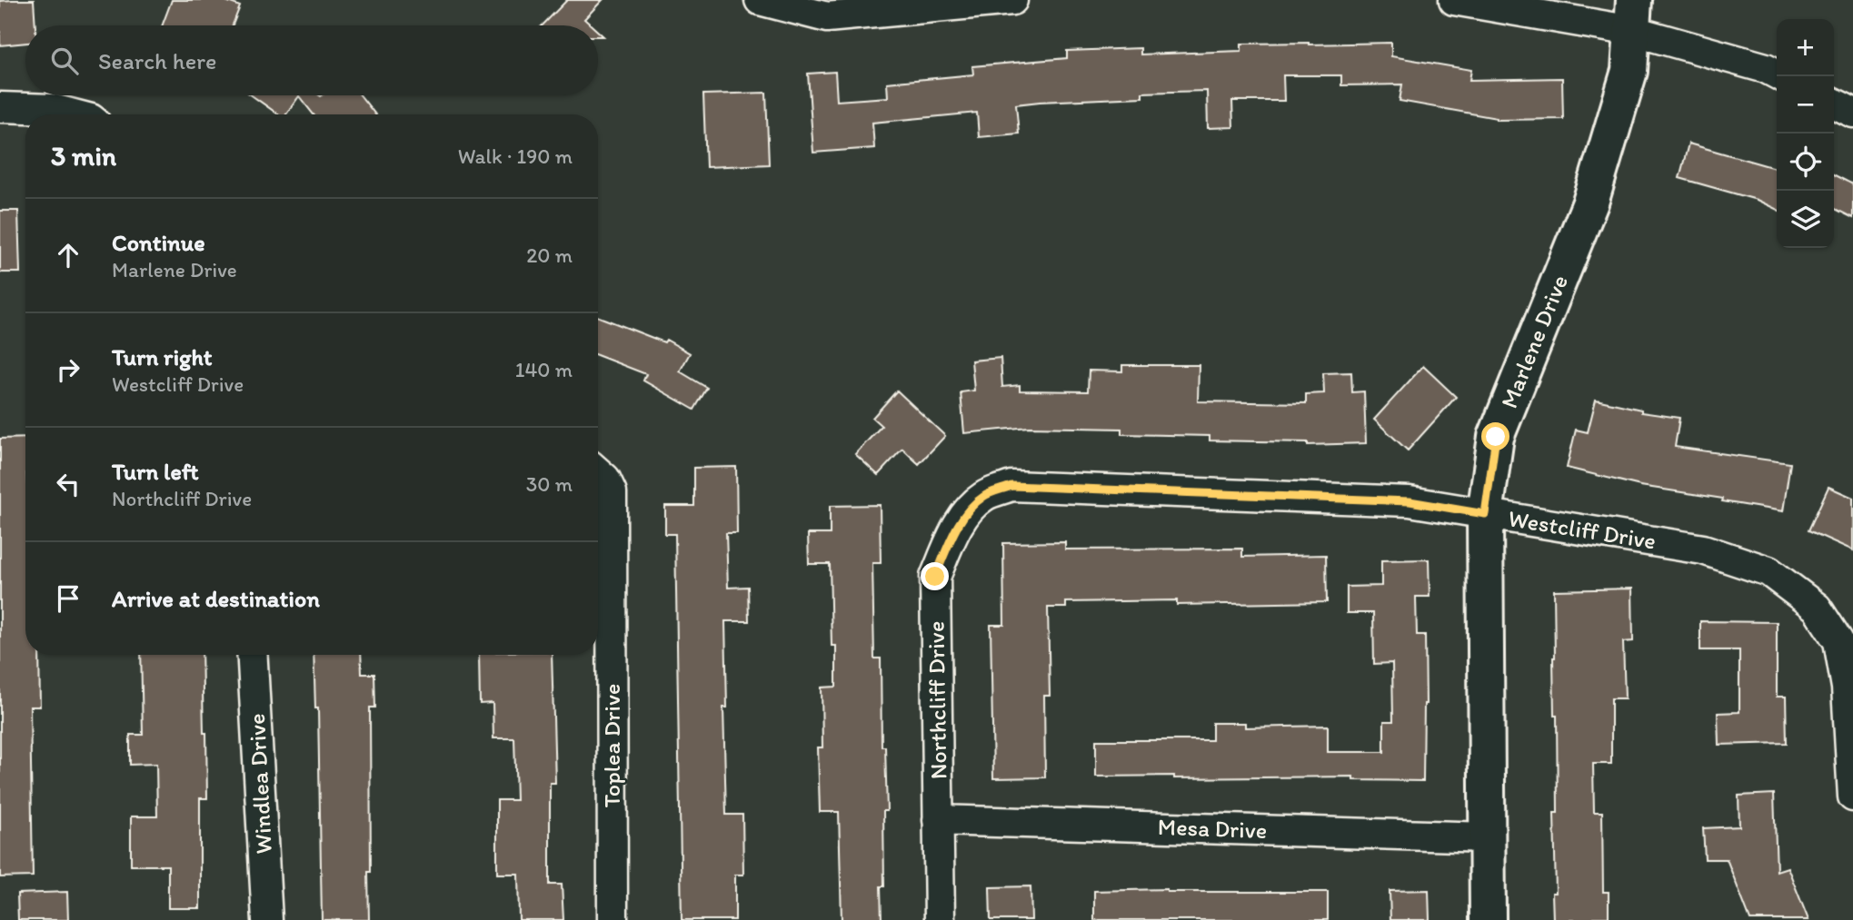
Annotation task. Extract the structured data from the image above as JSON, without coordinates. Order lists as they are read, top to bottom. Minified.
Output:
{"streets":{"street":["Marlene Drive","Westcliff Drive","Northcliff Drive","Toplea Drive","Windlea Drive","Mesa Drive"]},"crossings":[["Marlene Drive","Westcliff Drive"],["Marlene Drive","Mesa Drive"],["Westcliff Drive","Northcliff Drive"],["Northcliff Drive","Mesa Drive"]],"page":{"map_buttons":["+","−"],"search":"Search here","heading":["3 min","Walk · 190 m"],"list":[["Continue","Marlene Drive","20 m"],["Turn right","Westcliff Drive","140 m"],["Turn left","Northcliff Drive","30 m"],"Arrive at destination"]}}
